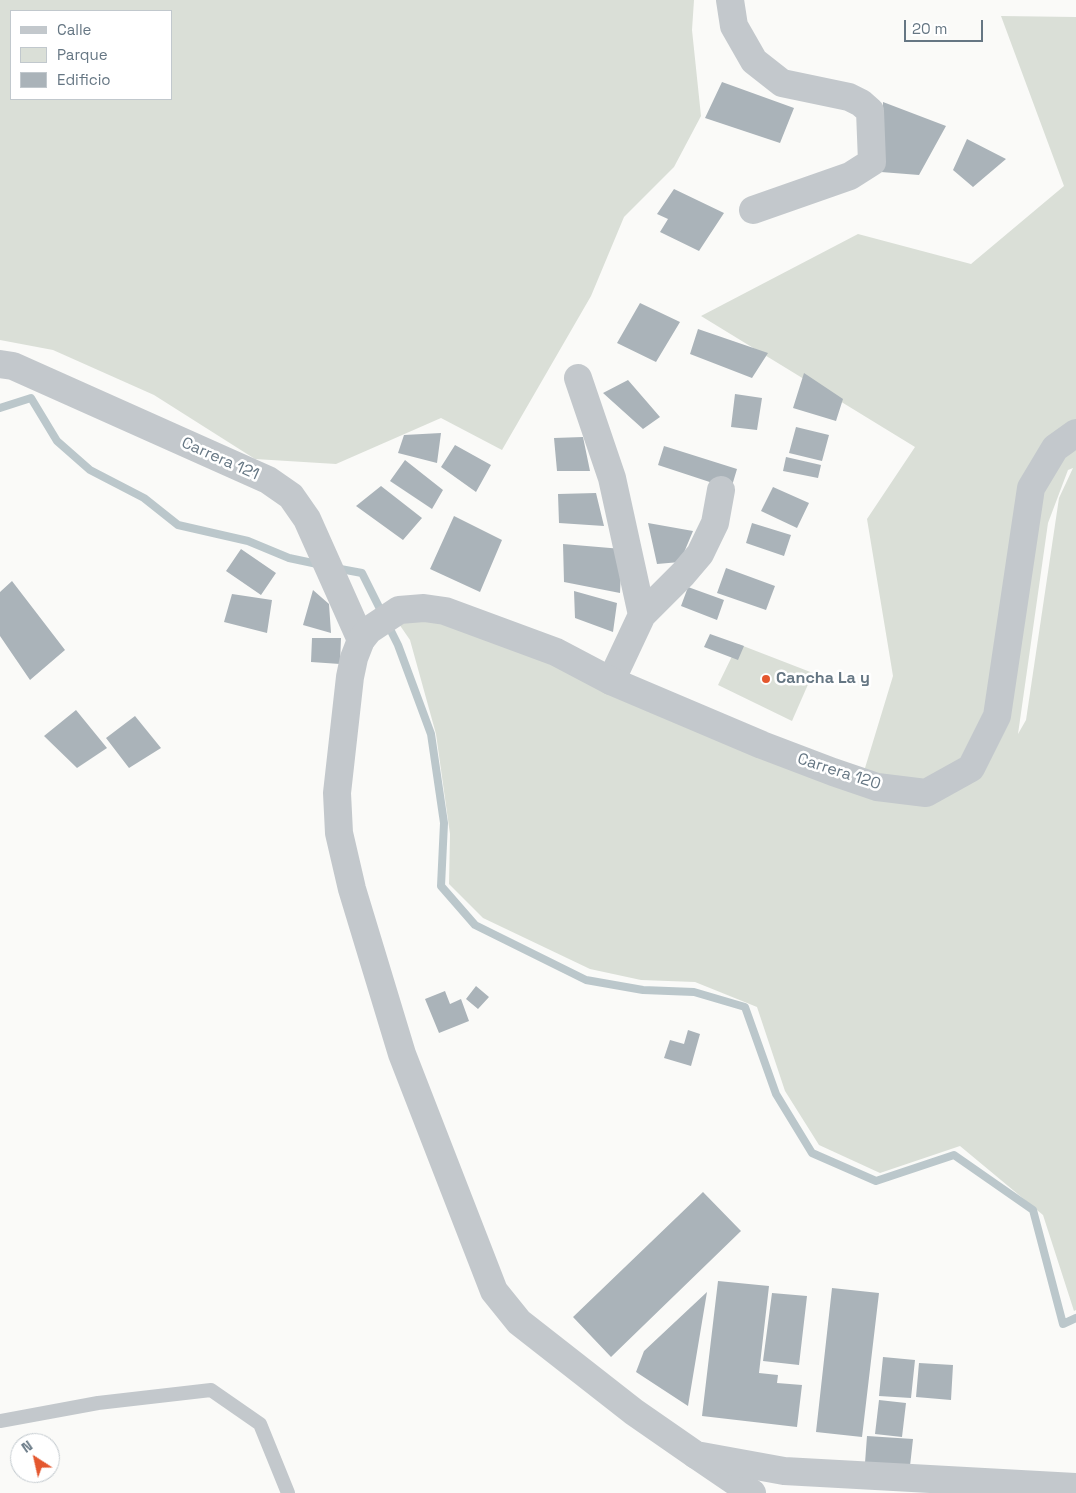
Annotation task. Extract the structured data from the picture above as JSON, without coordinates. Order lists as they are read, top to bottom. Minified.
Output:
{"streets":{"street":["Carrera 121","Carrera 120"]},"crossings":[["Carrera 121","Carrera 120"]],"places":["Cancha La y"],"legend":["Calle","Parque","Edificio"],"scale_bar":"20 m","north":"top left"}
